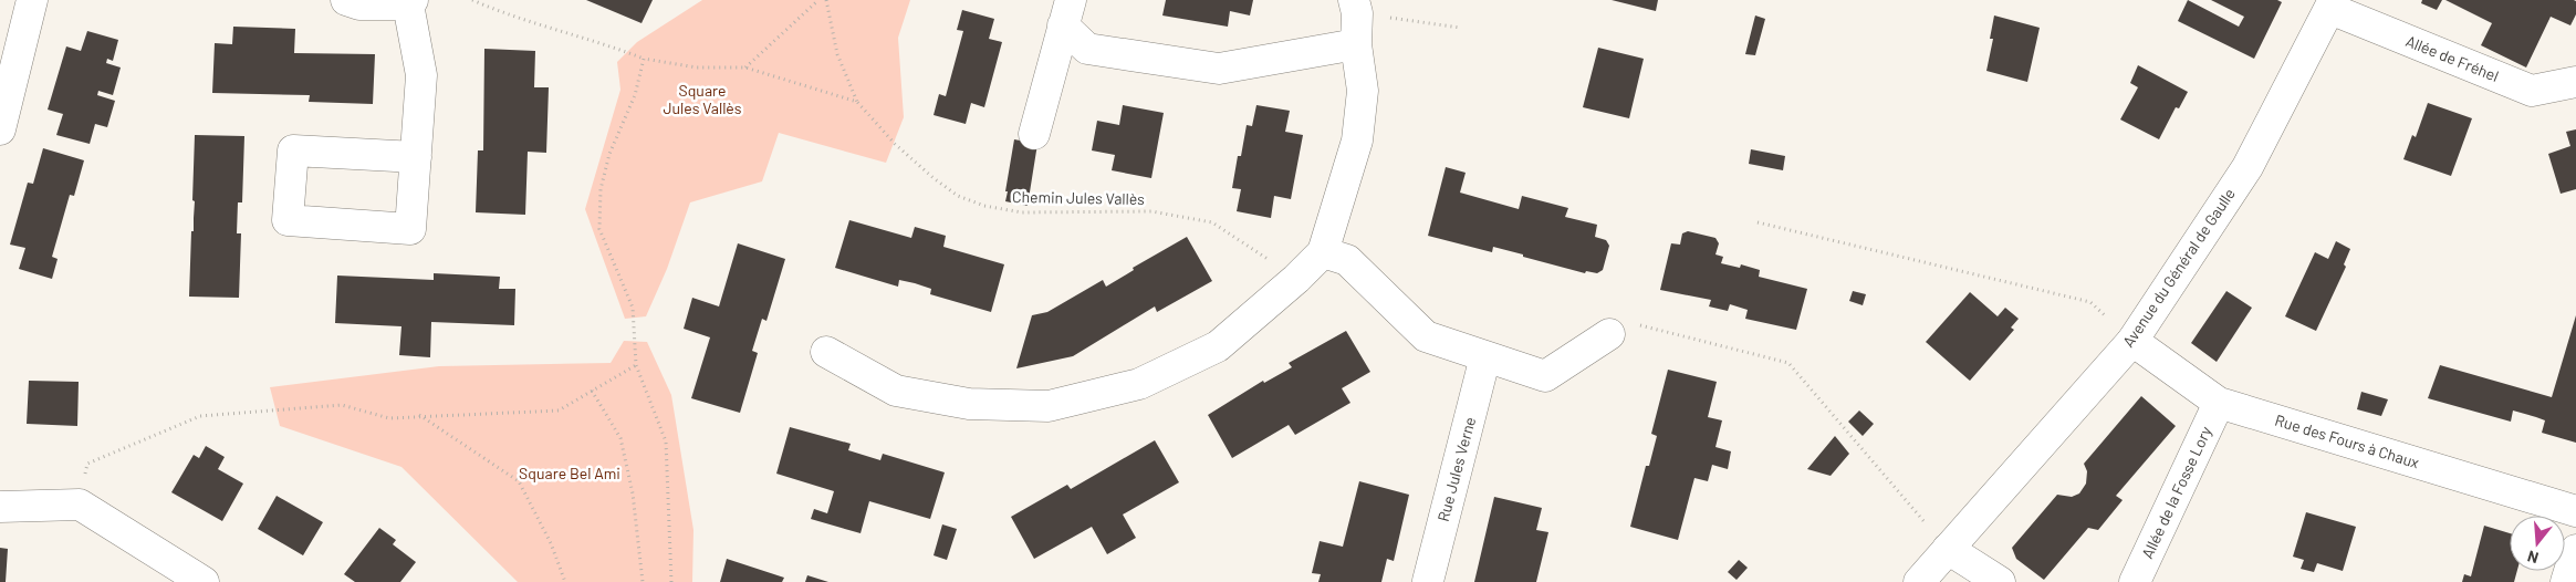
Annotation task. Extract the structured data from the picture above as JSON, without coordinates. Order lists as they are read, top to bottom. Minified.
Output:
{"streets":{"street":["Allée de Fréhel","Avenue du Général de Gaulle","Rue des Fours à Chaux","Rue Jules Verne","Allée de la Fosse Lory"],"path":["Chemin Jules Vallès"]},"crossings":[["Allée de Fréhel","Avenue du Général de Gaulle"],["Avenue du Général de Gaulle","Rue des Fours à Chaux"],["Rue des Fours à Chaux","Allée de la Fosse Lory"]],"parks":["Square Jules Vallès","Square Bel Ami"],"north":"bottom"}
